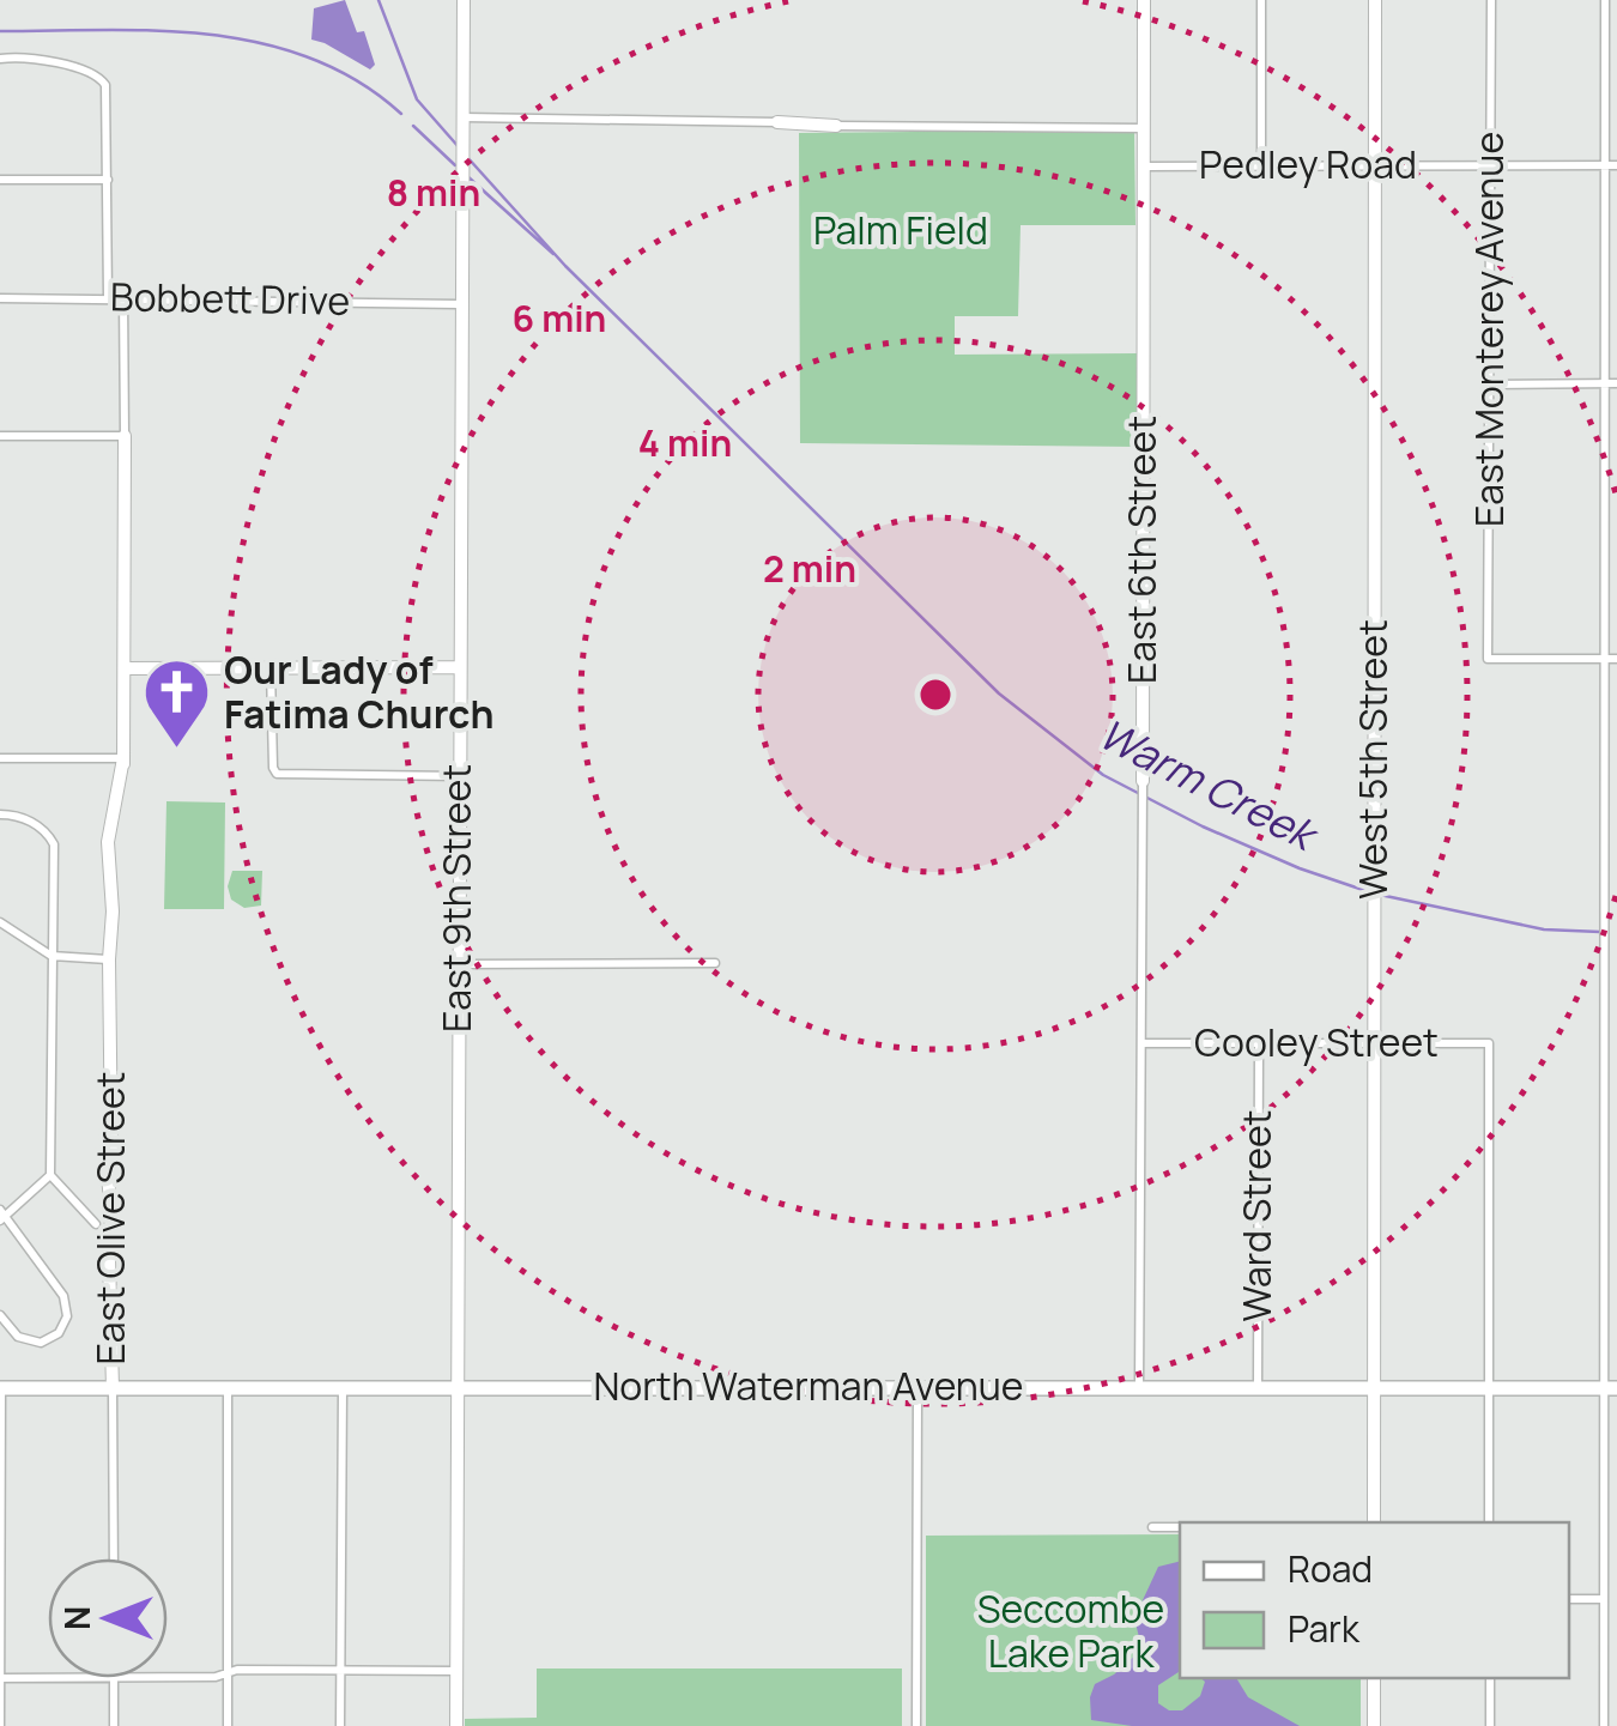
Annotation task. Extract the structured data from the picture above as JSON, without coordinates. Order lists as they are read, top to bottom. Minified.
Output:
{"streets":{"main road":["North Waterman Avenue"],"street":["Pedley Road","Bobbett Drive","East Monterey Avenue","East 6th Street","West 5th Street","East 9th Street","Cooley Street","Ward Street","East Olive Street"]},"crossings":[["Pedley Road","East Monterey Avenue"],["Pedley Road","East 6th Street"],["Pedley Road","West 5th Street"],["Bobbett Drive","East 9th Street"],["East 6th Street","Cooley Street"],["East 6th Street","North Waterman Avenue"],["West 5th Street","Cooley Street"],["West 5th Street","North Waterman Avenue"],["East 9th Street","North Waterman Avenue"],["Cooley Street","Ward Street"],["Cooley Street","North Waterman Avenue"],["Ward Street","North Waterman Avenue"],["East Olive Street","North Waterman Avenue"]],"water":["Warm Creek"],"parks":["Palm Field","Seccombe Lake Park"],"places":{"church":["Our Lady of Fatima Church"]},"legend":["Road","Park"],"north":"left","rings":["8 min","6 min","4 min","2 min"]}
